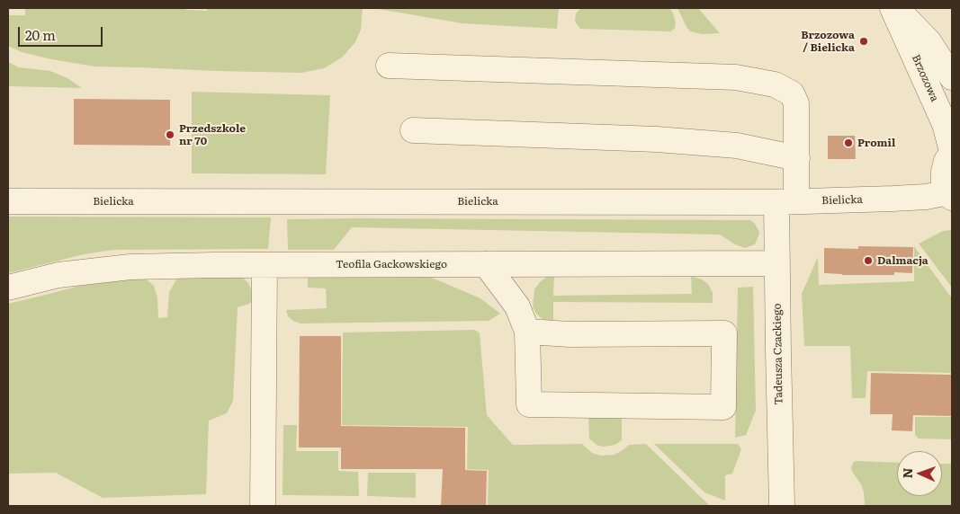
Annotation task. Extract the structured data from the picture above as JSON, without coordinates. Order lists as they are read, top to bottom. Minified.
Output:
{"streets":{"street":["Brzozowa","Bielicka","Teofila Gackowskiego","Tadeusza Czackiego"]},"crossings":[["Bielicka","Tadeusza Czackiego"],["Teofila Gackowskiego","Tadeusza Czackiego"]],"places":["Brzozowa / Bielicka","Przedszkole nr 70","Promil","Dalmacja"],"scale_bar":"20 m","north":"left"}
